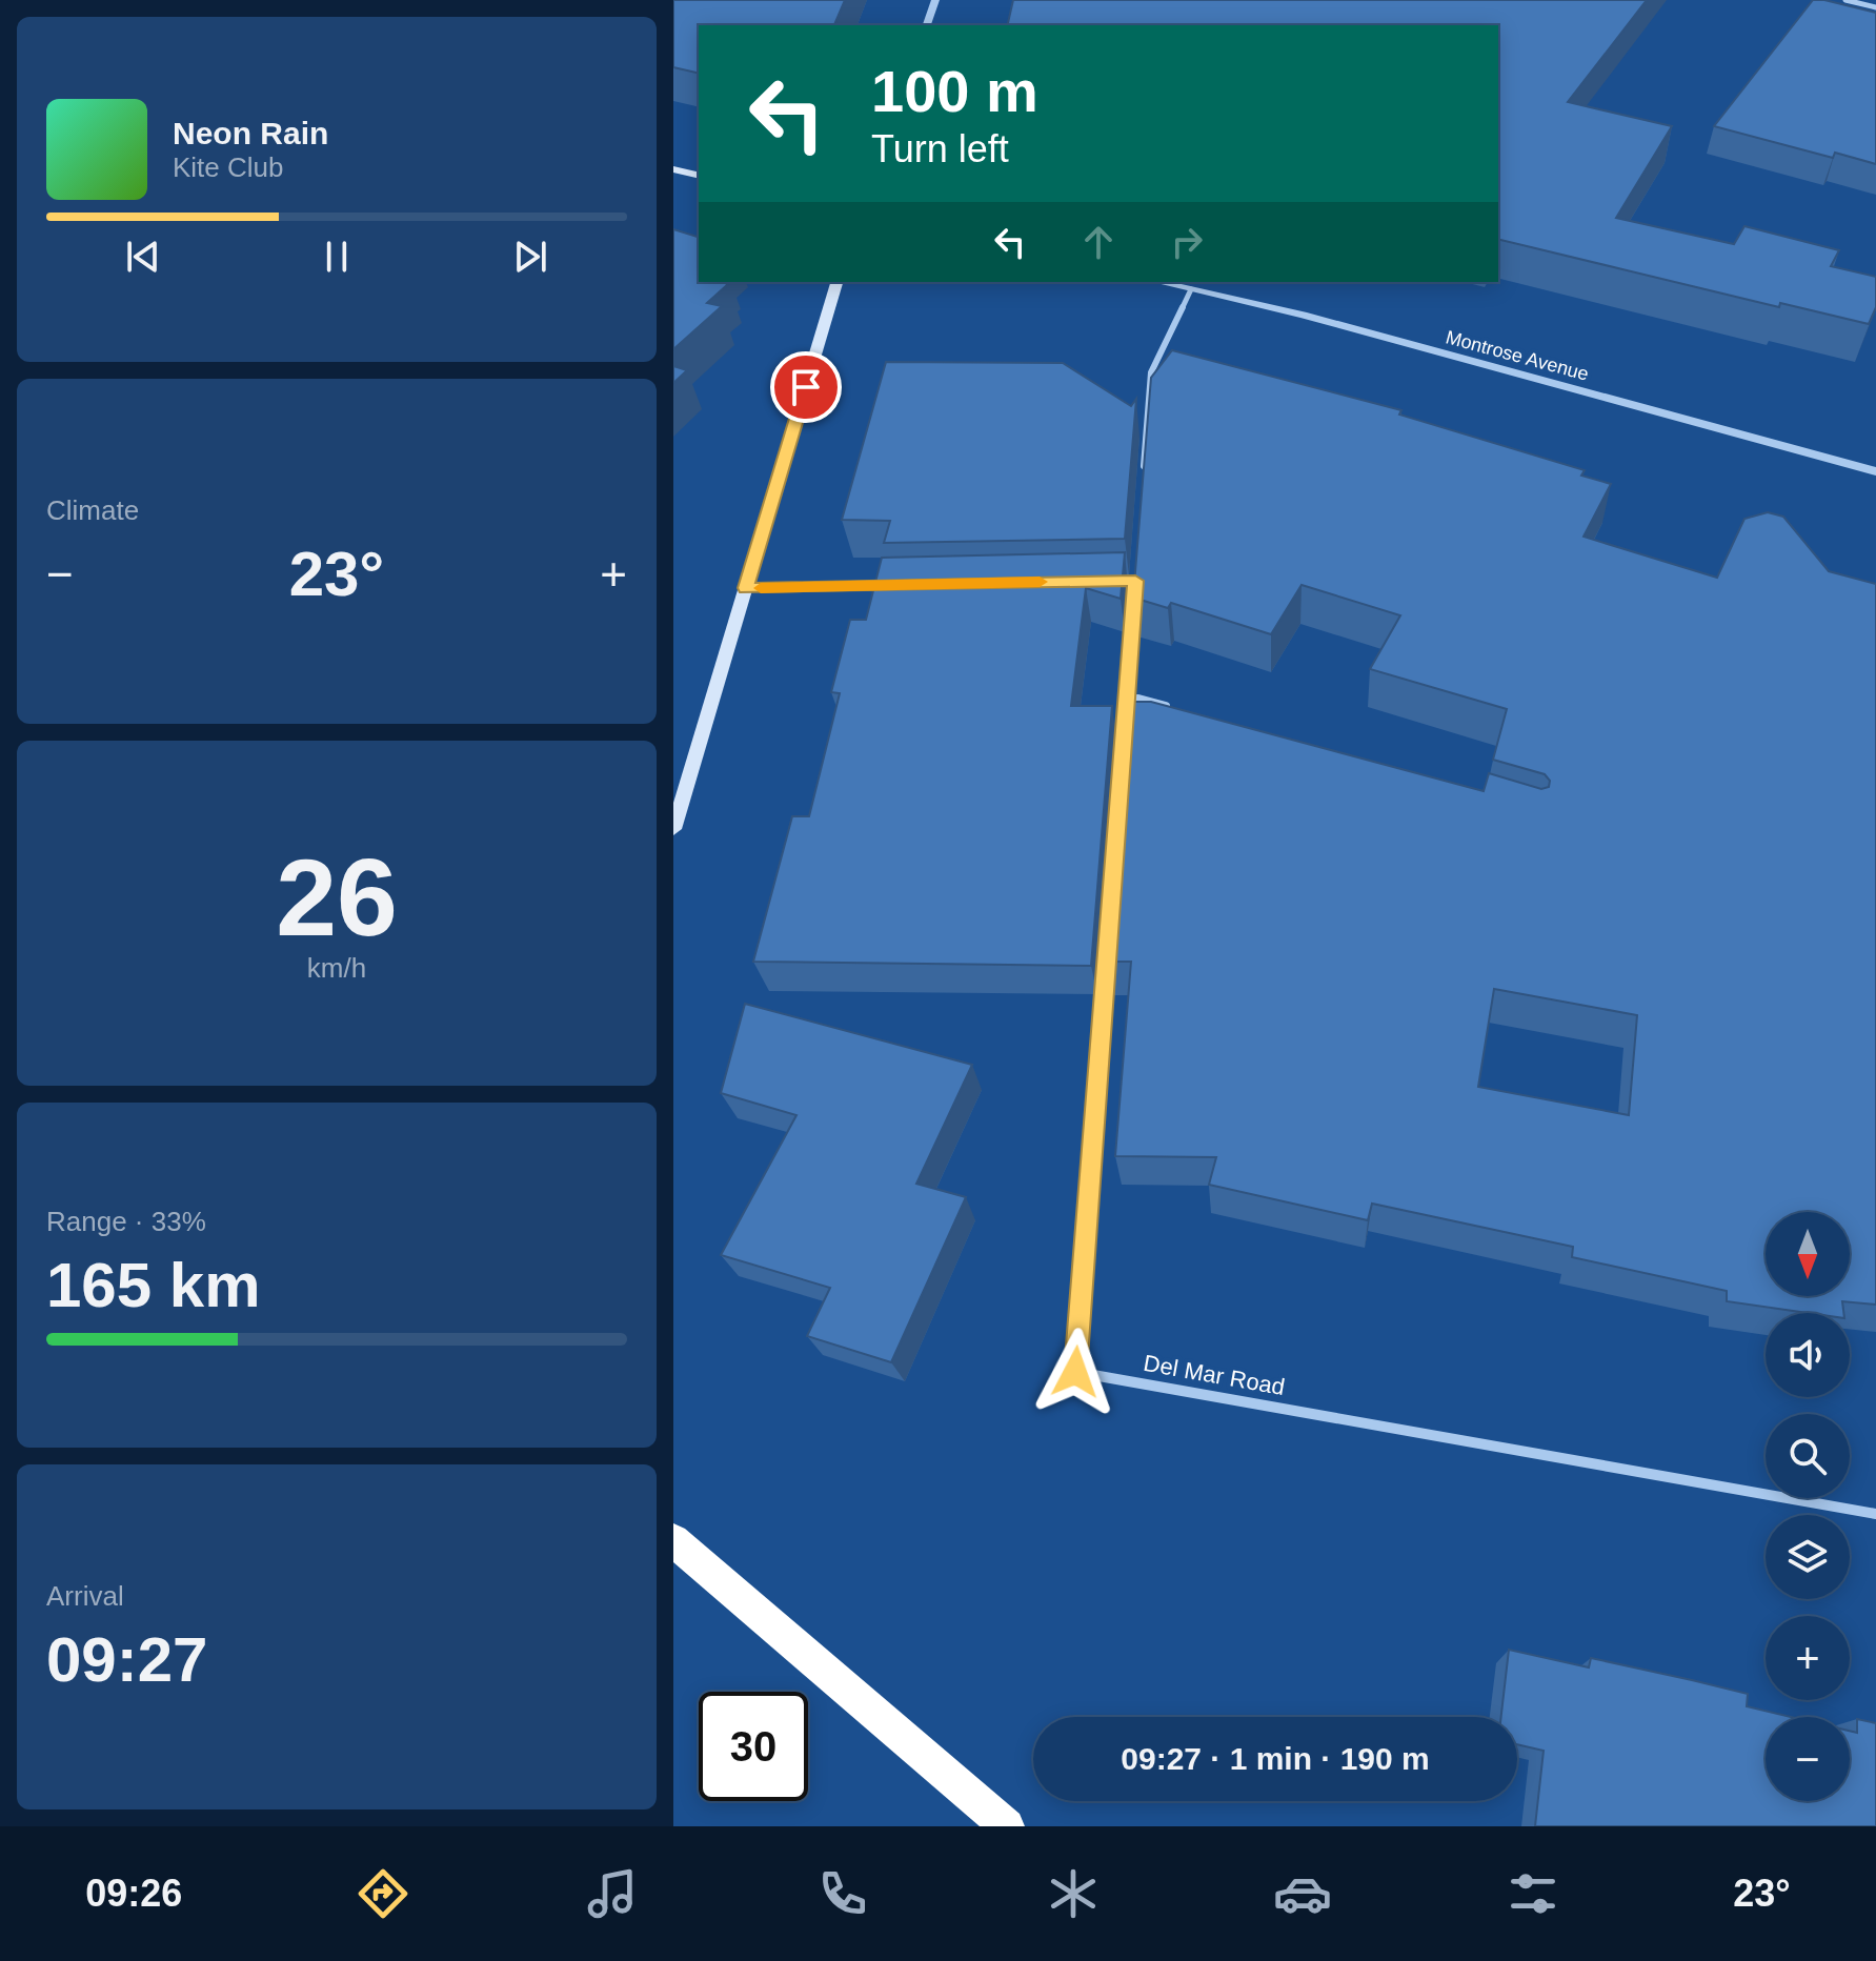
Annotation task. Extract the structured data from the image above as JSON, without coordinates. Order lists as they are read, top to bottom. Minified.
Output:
{"streets":{"street":["Montrose Avenue","Del Mar Road"]},"north":"bottom","page":{"turn":["100 m","Turn left"],"song":["Neon Rain","Kite Club"],"tile":["Climate",["26","km/h"],["Range · 33%","165 km"],["Arrival","09:27"]],"heat":["−","23°","+"],"map_buttons":["+","−"],"limit":"30","trip":"09:27 · 1 min · 190 m","tabs":["09:26","23°"]}}
